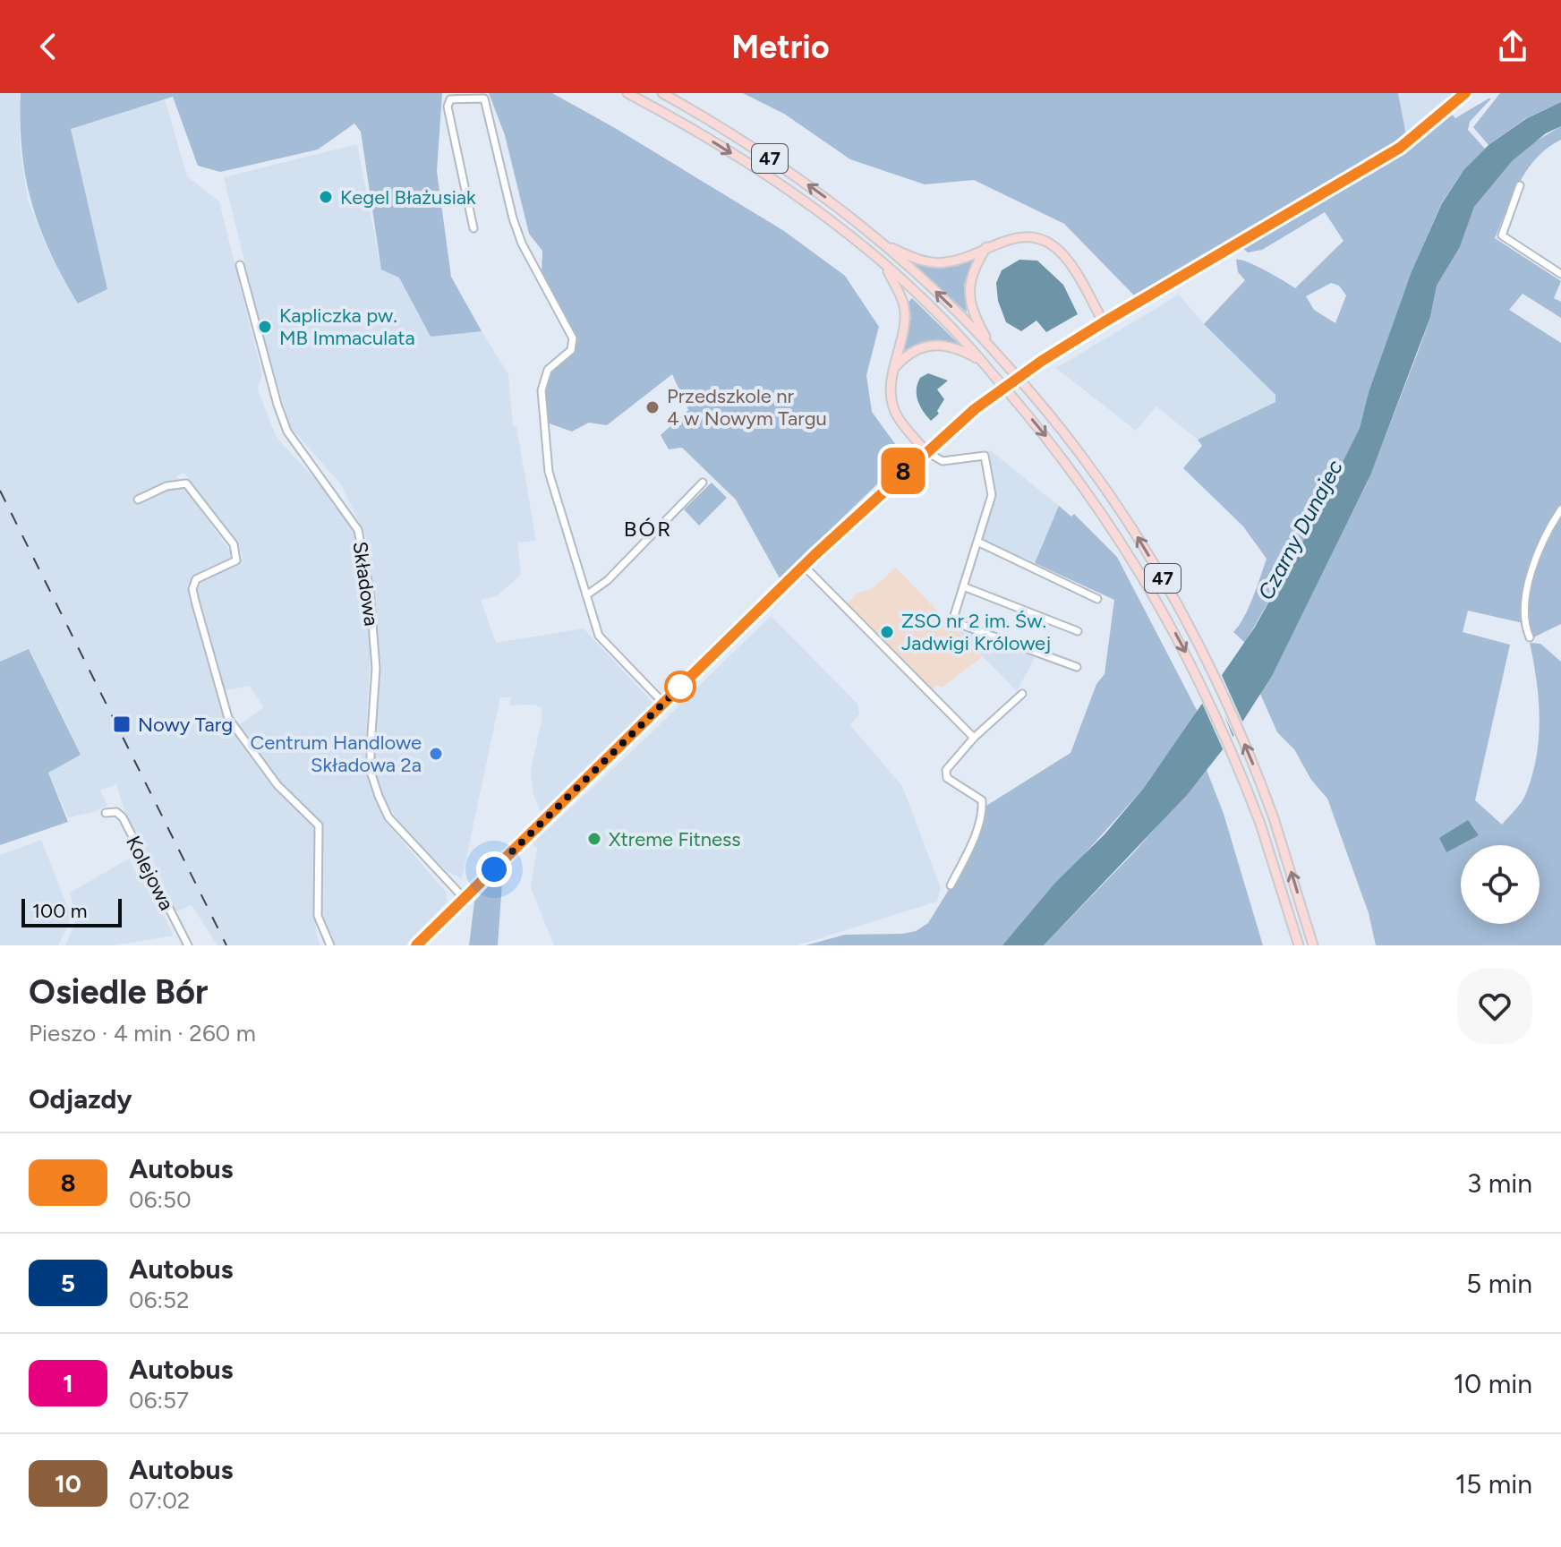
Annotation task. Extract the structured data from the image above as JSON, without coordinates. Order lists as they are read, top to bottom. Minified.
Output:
{"streets":{"main road":["47"],"street":["Składowa","Kolejowa"]},"districts":["BÓR"],"water":["Czarny Dunajec"],"places":{"other":["Kegel Błażusiak","Kapliczka pw. MB Immaculata","Przedszkole nr 4 w Nowym Targu","ZSO nr 2 im. Św. Jadwigi Królowej","Centrum Handlowe Składowa 2a","Xtreme Fitness"],"transit":["Nowy Targ"]},"lines":["bus line 8"],"scale_bar":"100 m","page":{"header":"Metrio","on_map":"8","scale":"100 m","heading":[["Osiedle Bór","Pieszo · 4 min · 260 m"],"Odjazdy"],"list":[{"mark":"8","name":"Autobus","note":"06:50","value":"3 min"},{"mark":"5","name":"Autobus","note":"06:52","value":"5 min"},{"mark":"1","name":"Autobus","note":"06:57","value":"10 min"},{"mark":"10","name":"Autobus","note":"07:02","value":"15 min"}]}}
